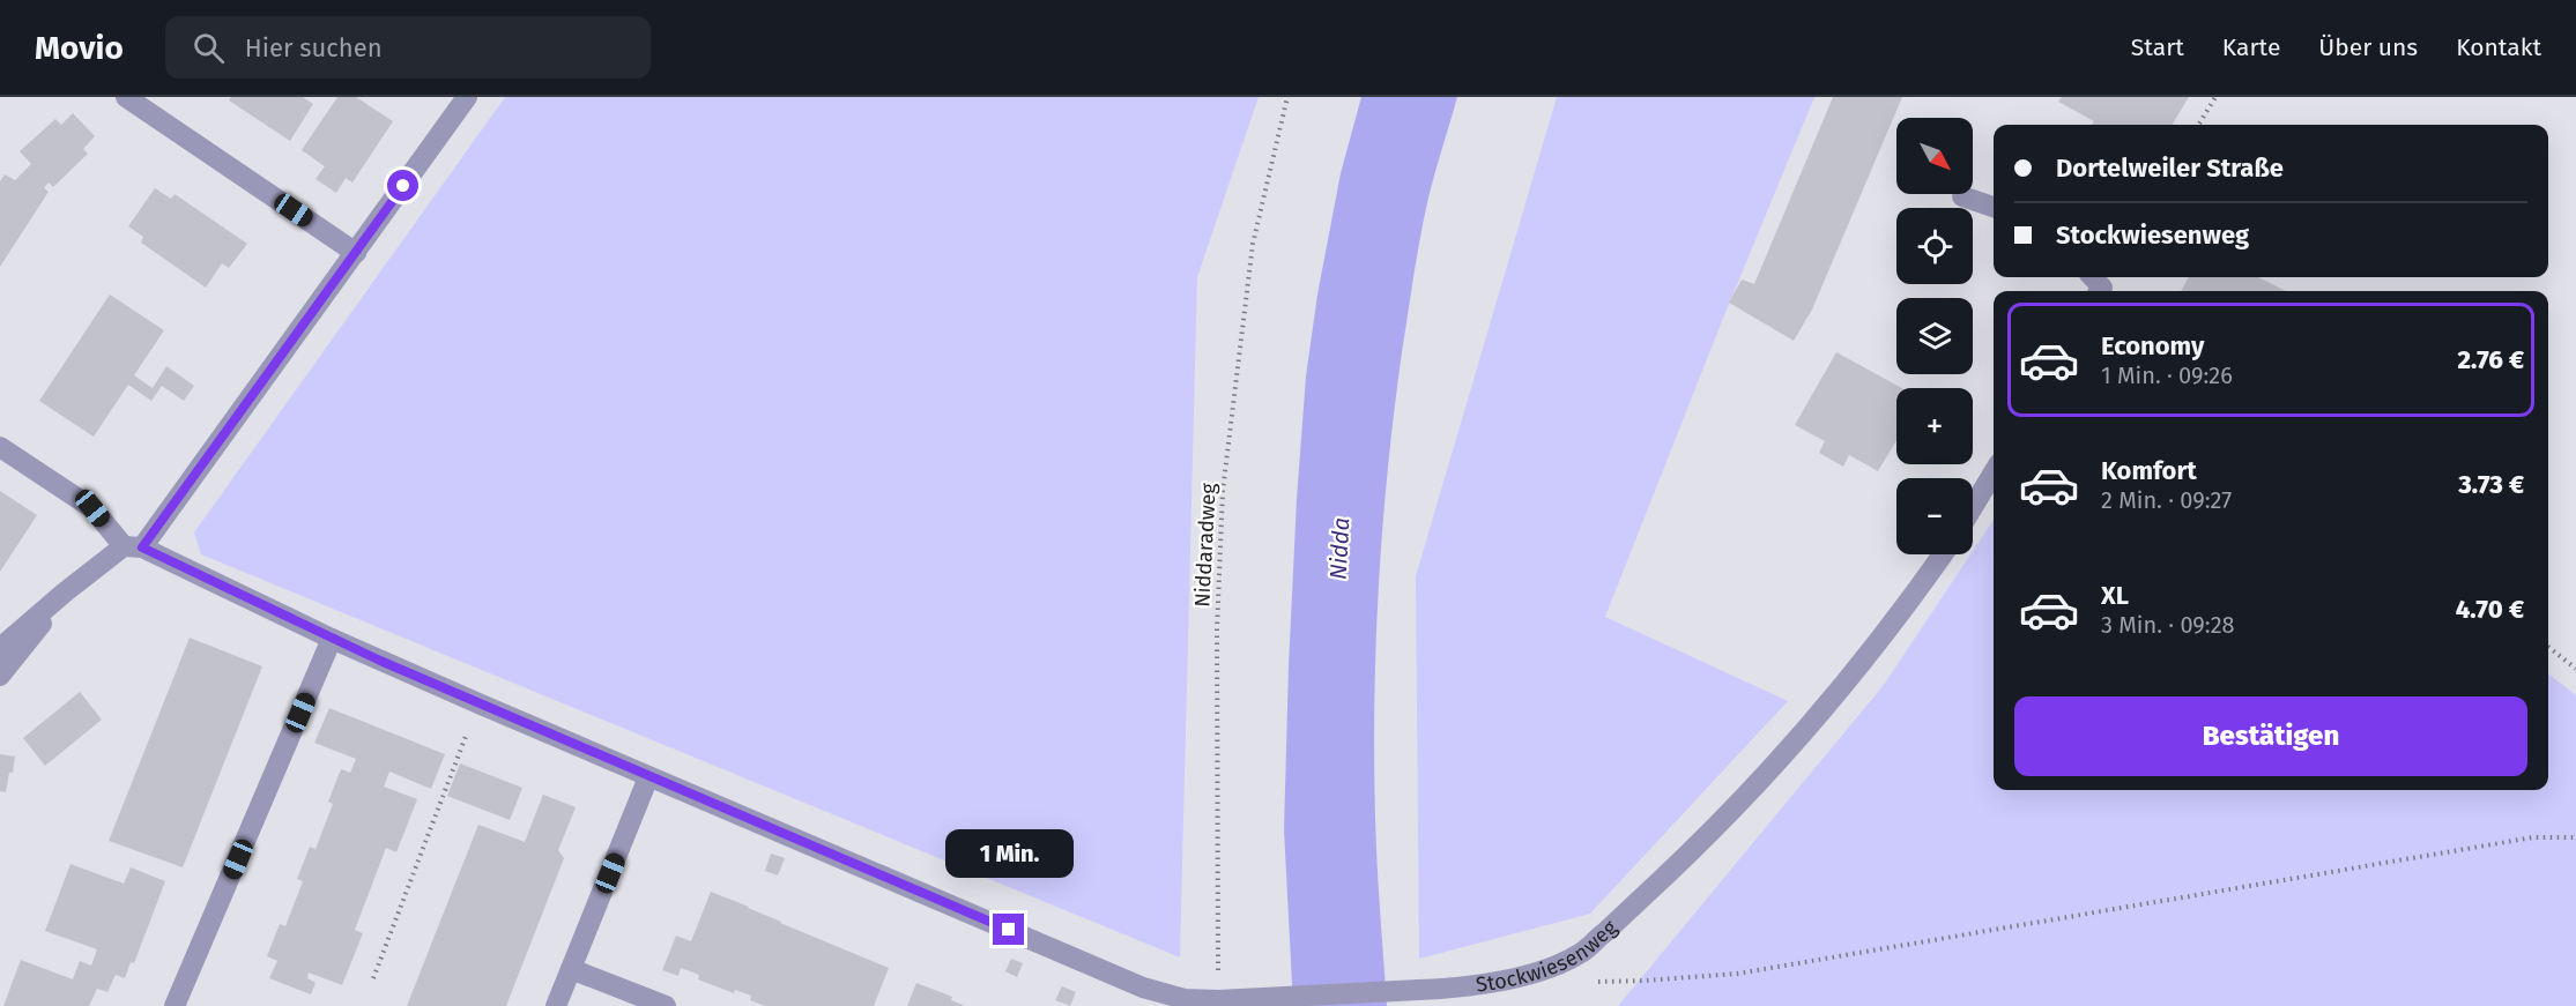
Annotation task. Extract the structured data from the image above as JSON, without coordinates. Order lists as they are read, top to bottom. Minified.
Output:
{"streets":{"street":["Stockwiesenweg"],"path":["Niddaradweg"]},"crossings":[["Niddaradweg","Stockwiesenweg"]],"water":["Nidda"],"north":"bottom right","page":{"header":"Movio","search":"Hier suchen","nav":["Start","Karte","Über uns","Kontakt"],"map_buttons":["+","−"],"banner":["Dortelweiler Straße","Stockwiesenweg"],"list":[{"name":"Economy","note":"1 Min. · 09:26","value":"2.76 €"},{"name":"Komfort","note":"2 Min. · 09:27","value":"3.73 €"},{"name":"XL","note":"3 Min. · 09:28","value":"4.70 €"}],"buttons":"Bestätigen","bubble":"1 Min."}}
